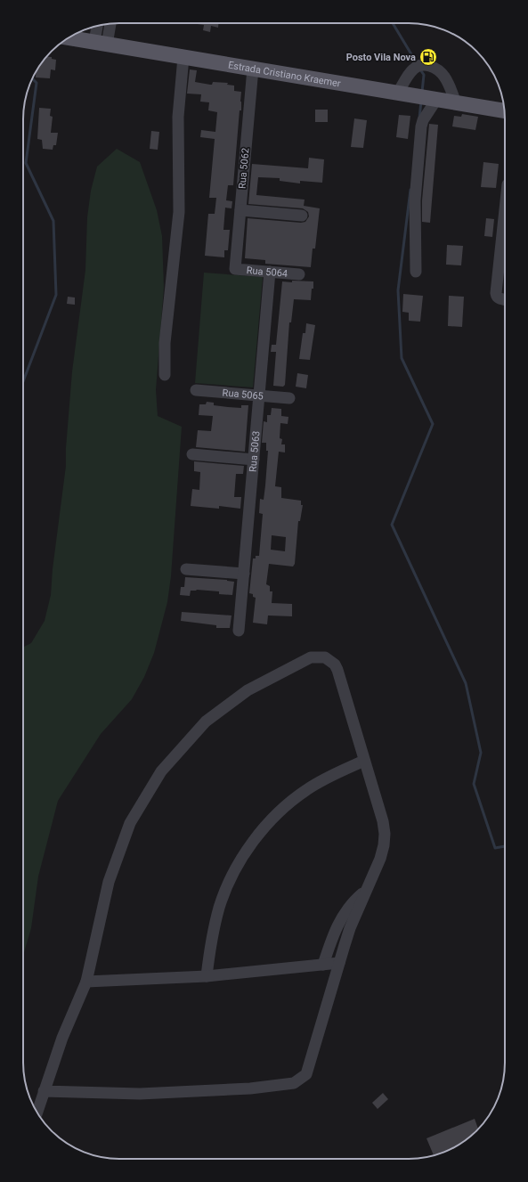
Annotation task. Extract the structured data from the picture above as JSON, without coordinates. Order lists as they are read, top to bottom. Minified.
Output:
{"streets":{"main road":["Estrada Cristiano Kraemer"],"street":["Rua 5062","Rua 5064","Rua 5065","Rua 5063"]},"crossings":[["Estrada Cristiano Kraemer","Rua 5062"],["Rua 5062","Rua 5064"],["Rua 5064","Rua 5063"],["Rua 5065","Rua 5063"]],"places":{"fuel station":["Posto Vila Nova"]}}
